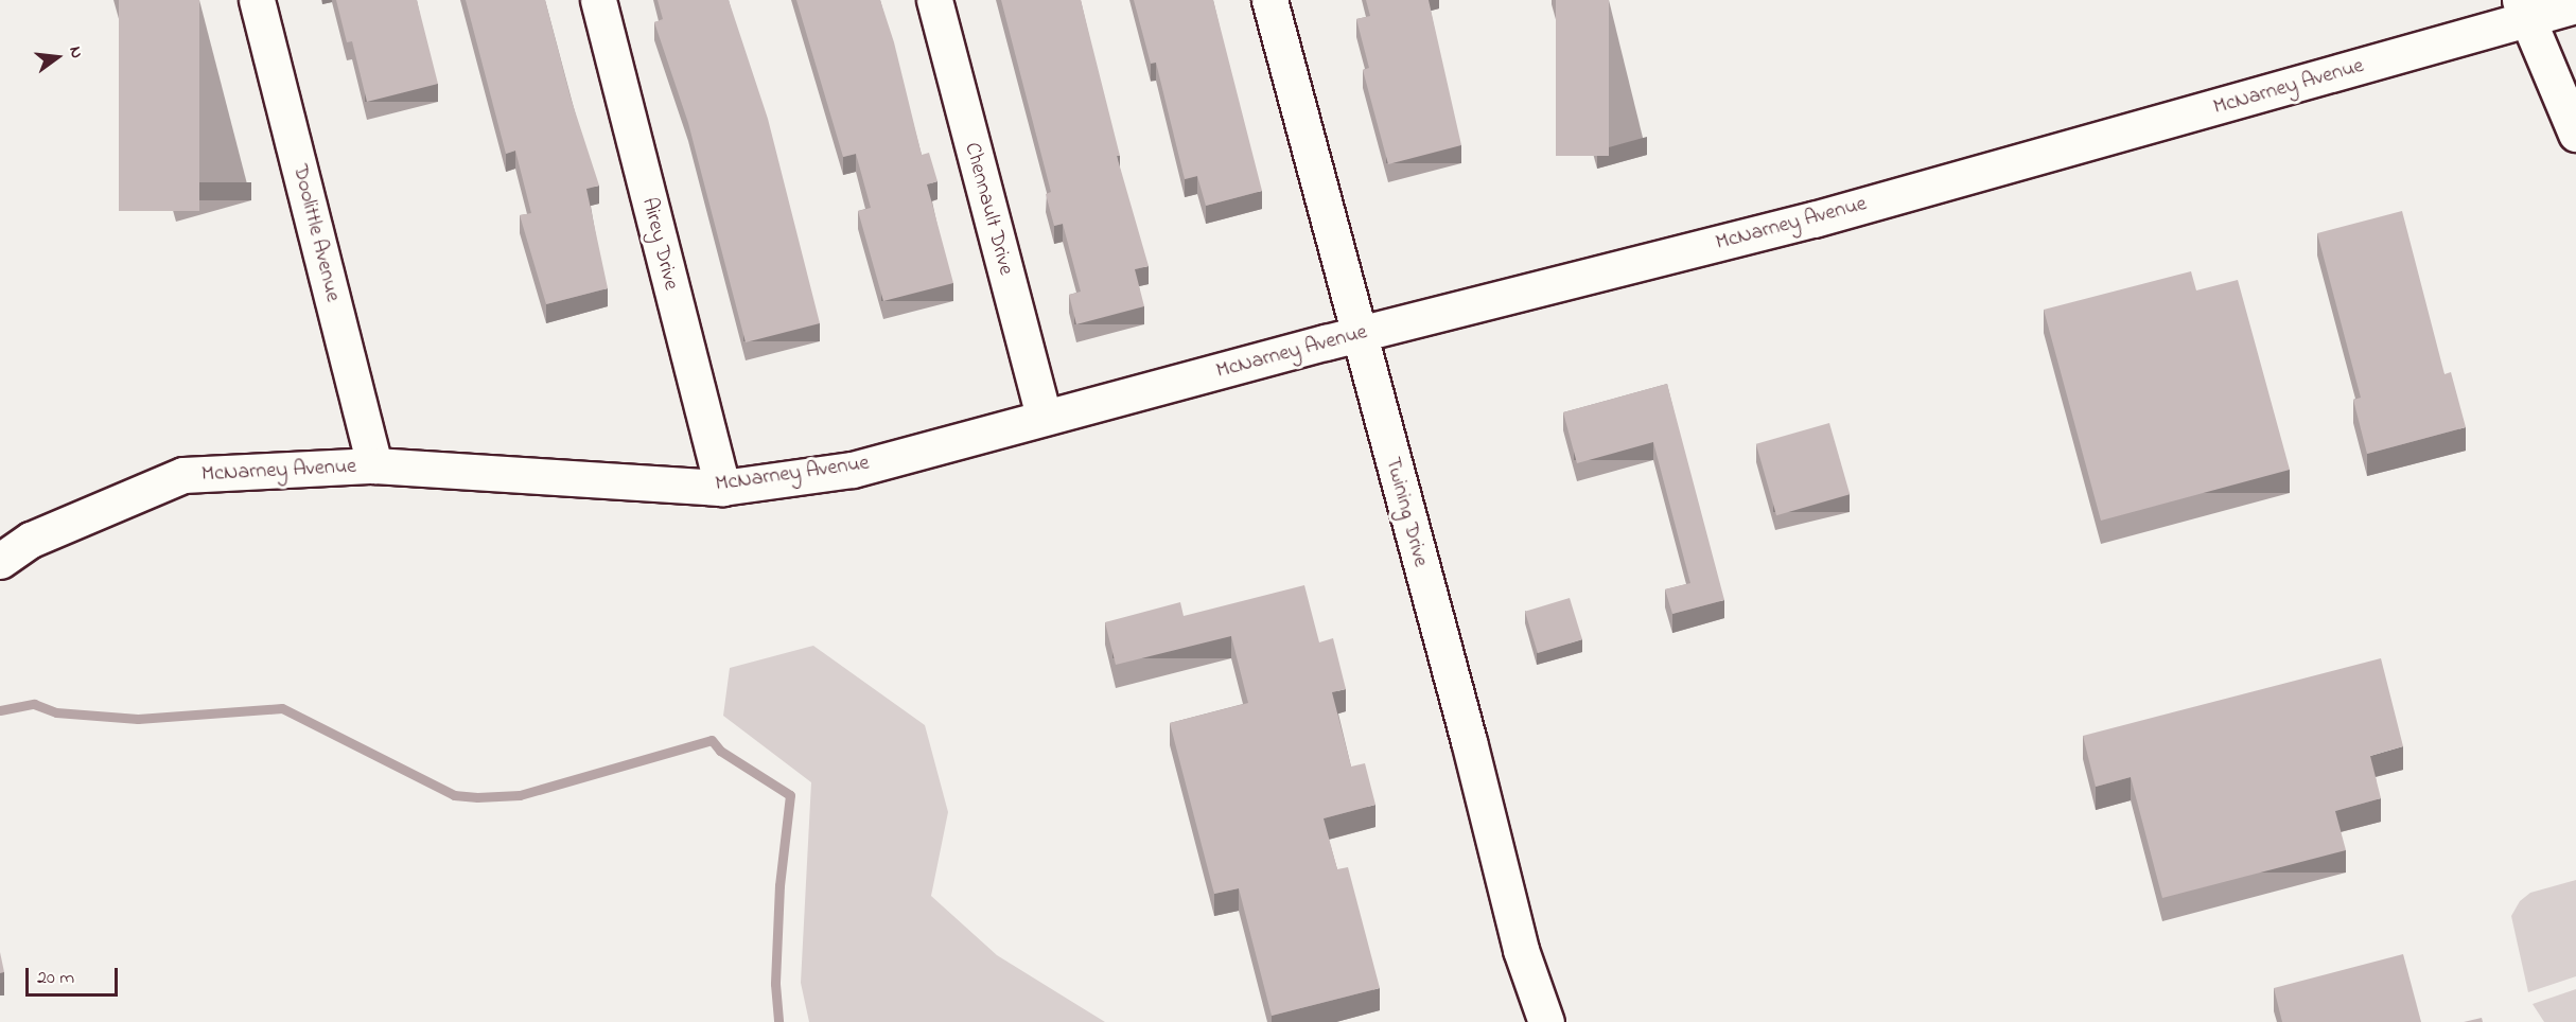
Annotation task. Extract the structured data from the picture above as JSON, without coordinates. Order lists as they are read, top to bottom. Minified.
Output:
{"streets":{"street":["McNarney Avenue","Chennault Drive","Doolittle Avenue","Airey Drive","Twining Drive"]},"crossings":[["McNarney Avenue","Chennault Drive"],["McNarney Avenue","Doolittle Avenue"],["McNarney Avenue","Airey Drive"],["McNarney Avenue","Twining Drive"]],"scale_bar":"20 m","north":"right"}
